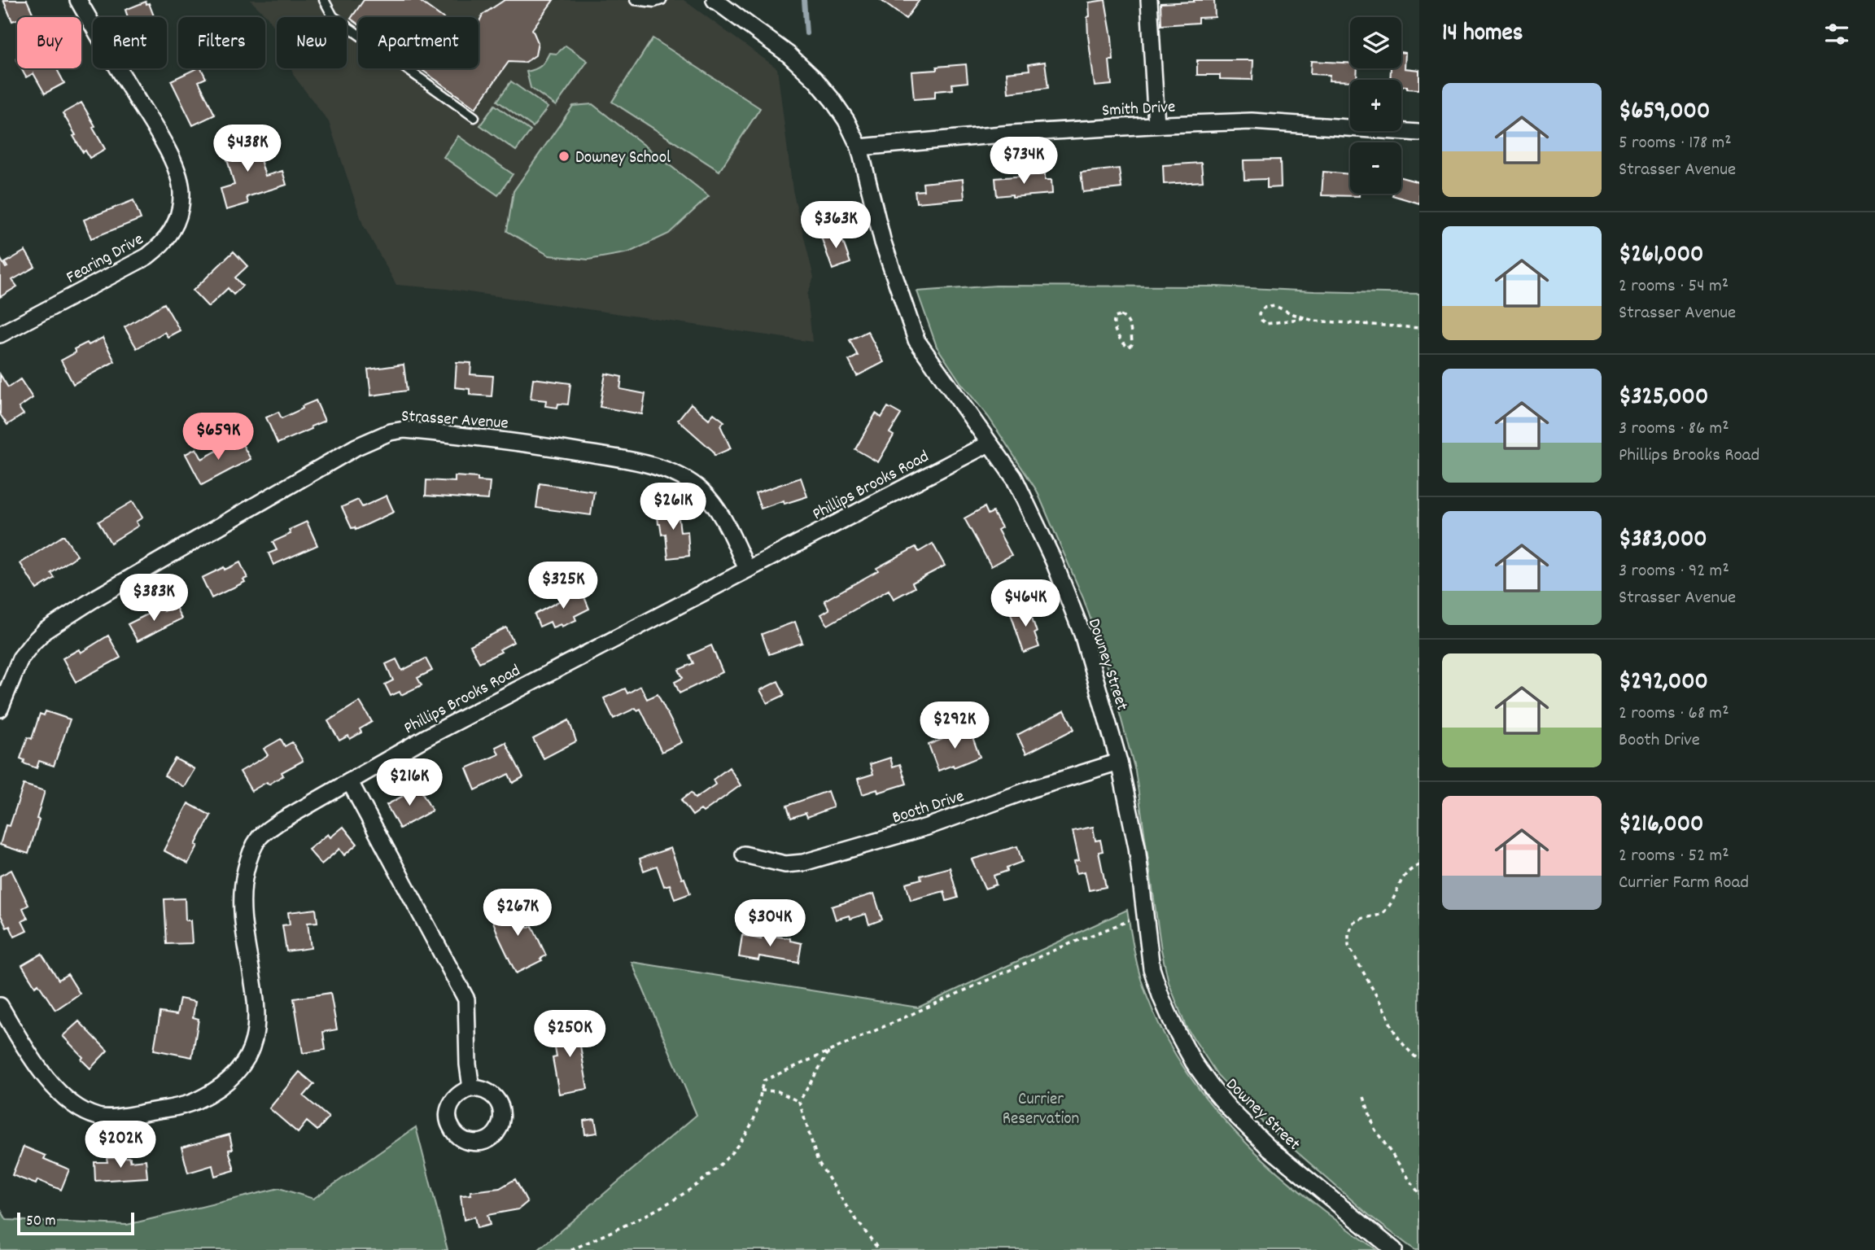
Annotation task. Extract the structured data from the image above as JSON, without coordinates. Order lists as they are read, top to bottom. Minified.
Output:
{"streets":{"street":["Smith Drive","Fearing Drive","Strasser Avenue","Phillips Brooks Road","Downey Street","Booth Drive"]},"crossings":[["Smith Drive","Downey Street"],["Strasser Avenue","Phillips Brooks Road"],["Phillips Brooks Road","Downey Street"],["Downey Street","Booth Drive"]],"parks":["Currier Reservation"],"places":["Downey School"],"scale_bar":"50 m","page":{"heading":"14 homes","map_buttons":["+","−"],"chip":["Buy","Rent","Filters","New","Apartment"],"list":[{"name":"$659,000","note":"5 rooms · 178 m² · Strasser Avenue"},{"name":"$261,000","note":"2 rooms · 54 m² · Strasser Avenue"},{"name":"$325,000","note":"3 rooms · 86 m² · Phillips Brooks Road"},{"name":"$383,000","note":"3 rooms · 92 m² · Strasser Avenue"},{"name":"$292,000","note":"2 rooms · 68 m² · Booth Drive"},{"name":"$216,000","note":"2 rooms · 52 m² · Currier Farm Road"}],"price":["$438K","$734K","$363K","$659K","$261K","$325K","$383K","$464K","$292K","$216K","$267K","$304K","$250K","$202K"],"scale":"50 m"}}
